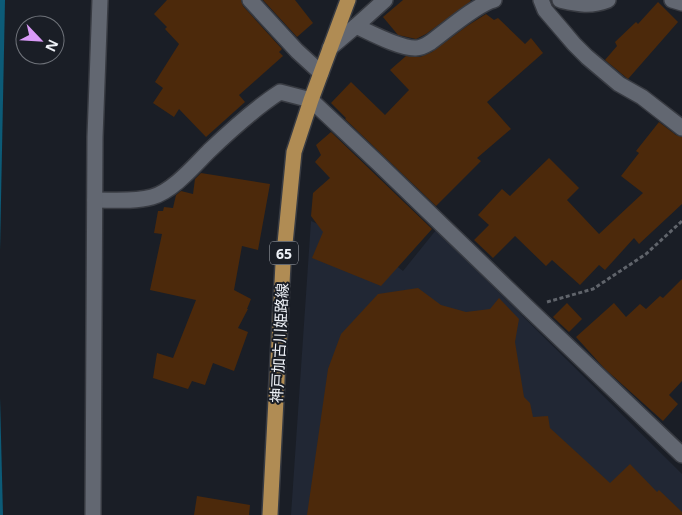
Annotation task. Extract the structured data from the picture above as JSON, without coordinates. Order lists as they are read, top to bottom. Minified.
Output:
{"streets":{"main road":["65","神戸加古川姫路線"]},"north":"bottom right"}
